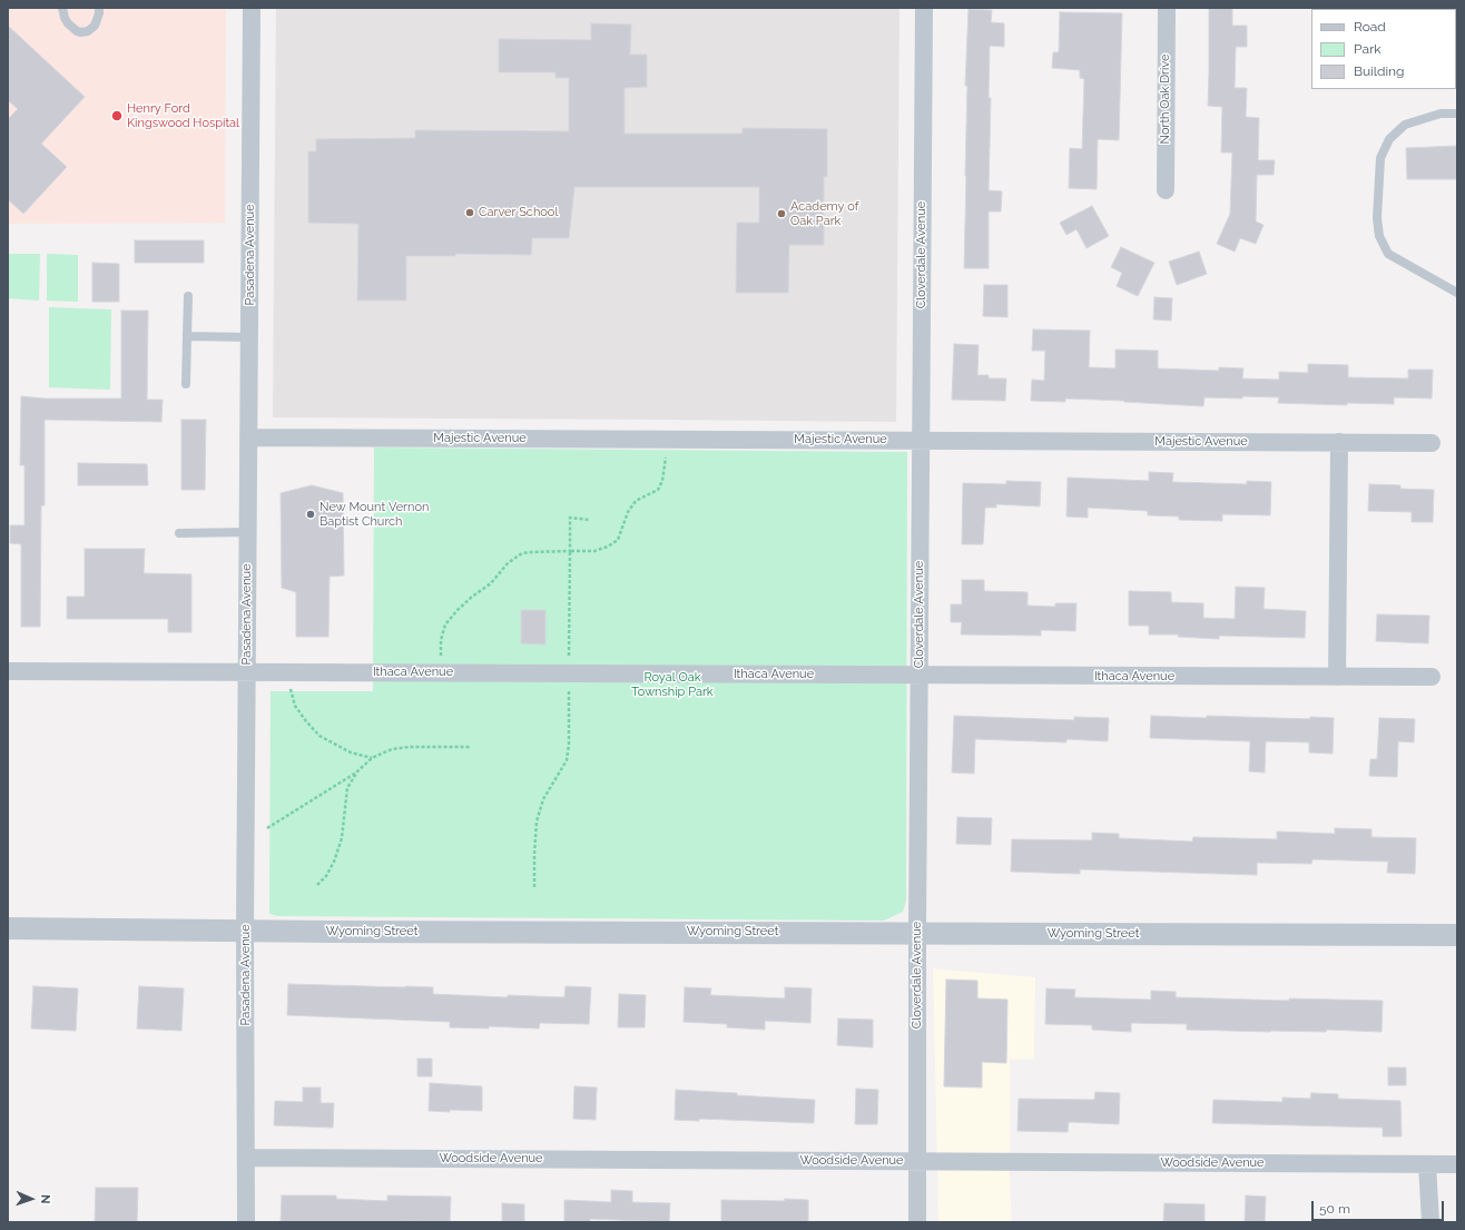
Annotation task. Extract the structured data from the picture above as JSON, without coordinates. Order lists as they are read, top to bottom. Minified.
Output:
{"streets":{"street":["North Oak Drive","Pasadena Avenue","Cloverdale Avenue","Majestic Avenue","Ithaca Avenue","Wyoming Street","Woodside Avenue"]},"crossings":[["Pasadena Avenue","Majestic Avenue"],["Pasadena Avenue","Ithaca Avenue"],["Pasadena Avenue","Wyoming Street"],["Pasadena Avenue","Woodside Avenue"],["Cloverdale Avenue","Majestic Avenue"],["Cloverdale Avenue","Ithaca Avenue"],["Cloverdale Avenue","Wyoming Street"],["Cloverdale Avenue","Woodside Avenue"]],"parks":["Royal Oak Township Park"],"places":["Henry Ford Kingswood Hospital","Carver School","Academy of Oak Park","New Mount Vernon Baptist Church"],"legend":["Road","Park","Building"],"scale_bar":"50 m","north":"right"}
